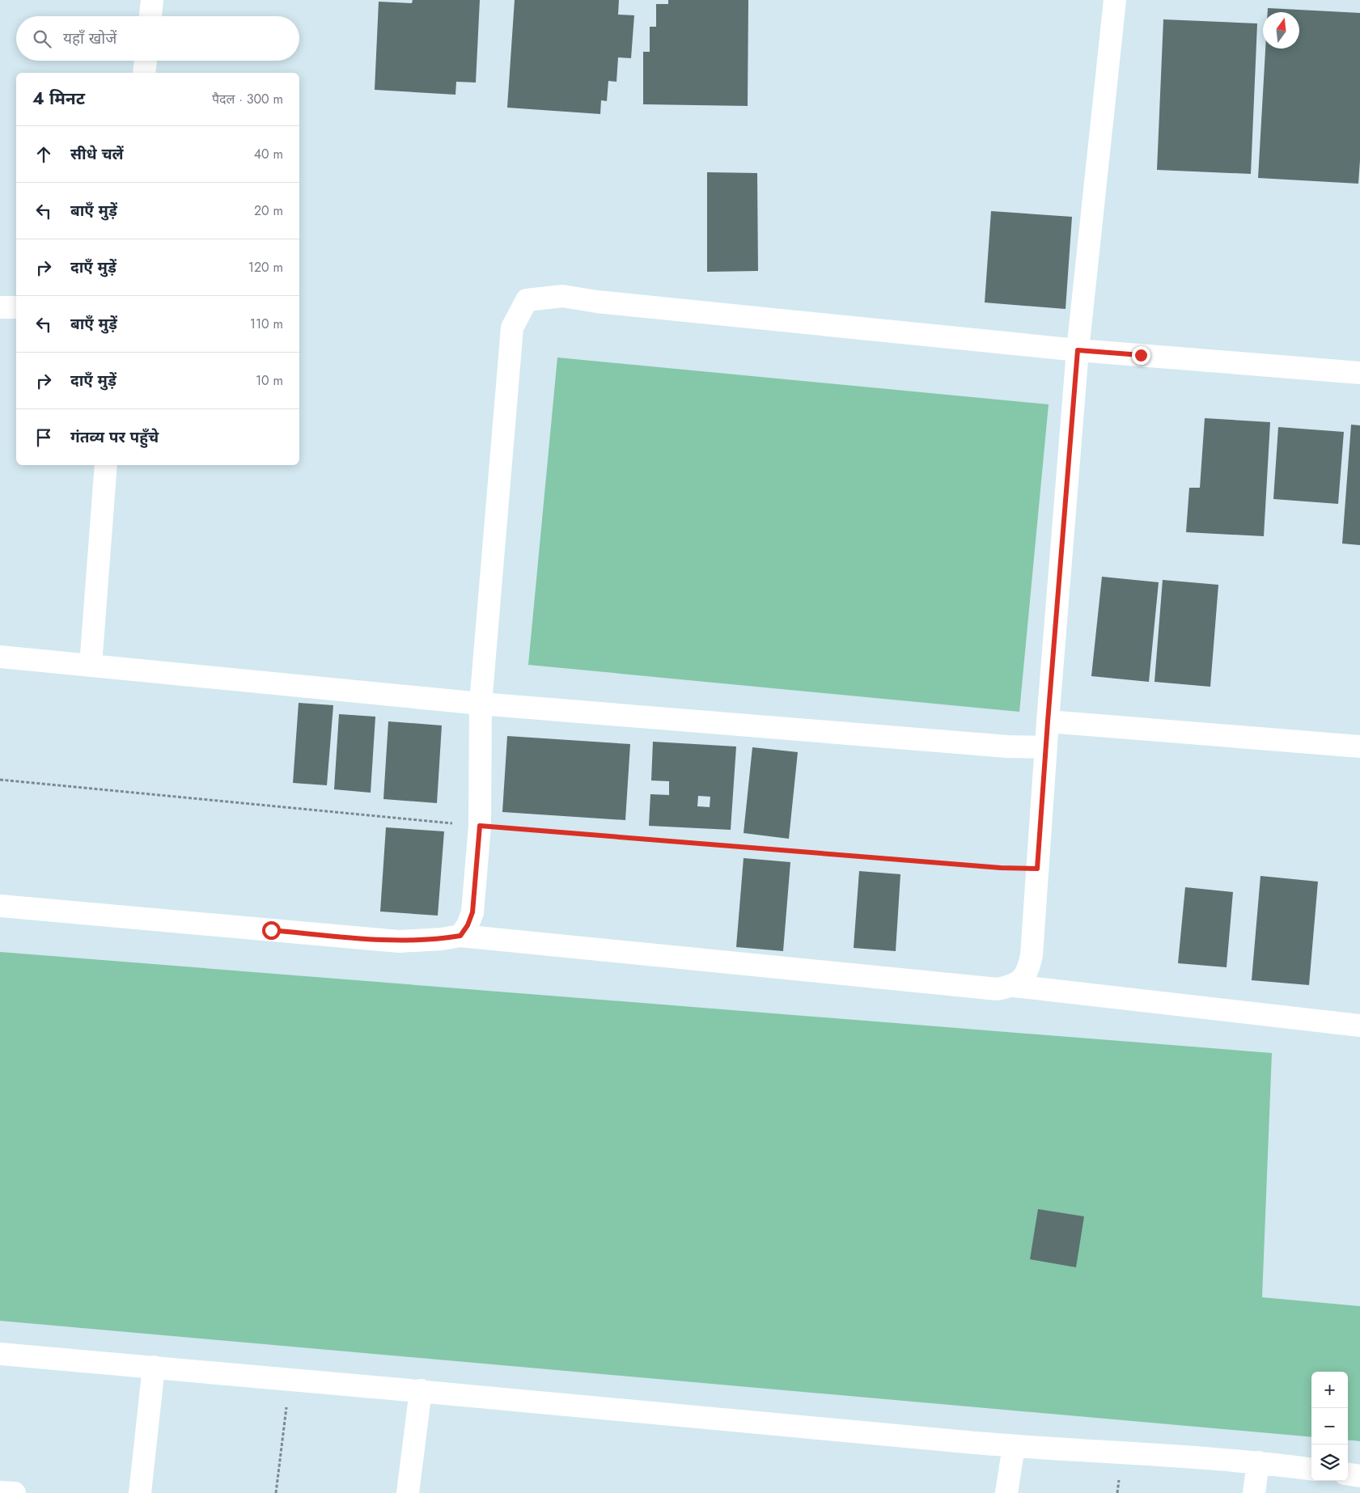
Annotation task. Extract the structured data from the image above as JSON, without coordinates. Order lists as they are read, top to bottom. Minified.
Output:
{"north":"top","page":{"search":"यहाँ खोजें","heading":["4 मिनट","पैदल · 300 m"],"list":[["सीधे चलें","40 m"],["बाएँ मुड़ें","20 m"],["दाएँ मुड़ें","120 m"],["बाएँ मुड़ें","110 m"],["दाएँ मुड़ें","10 m"],"गंतव्य पर पहुँचे"],"map_buttons":["+","−"]}}
